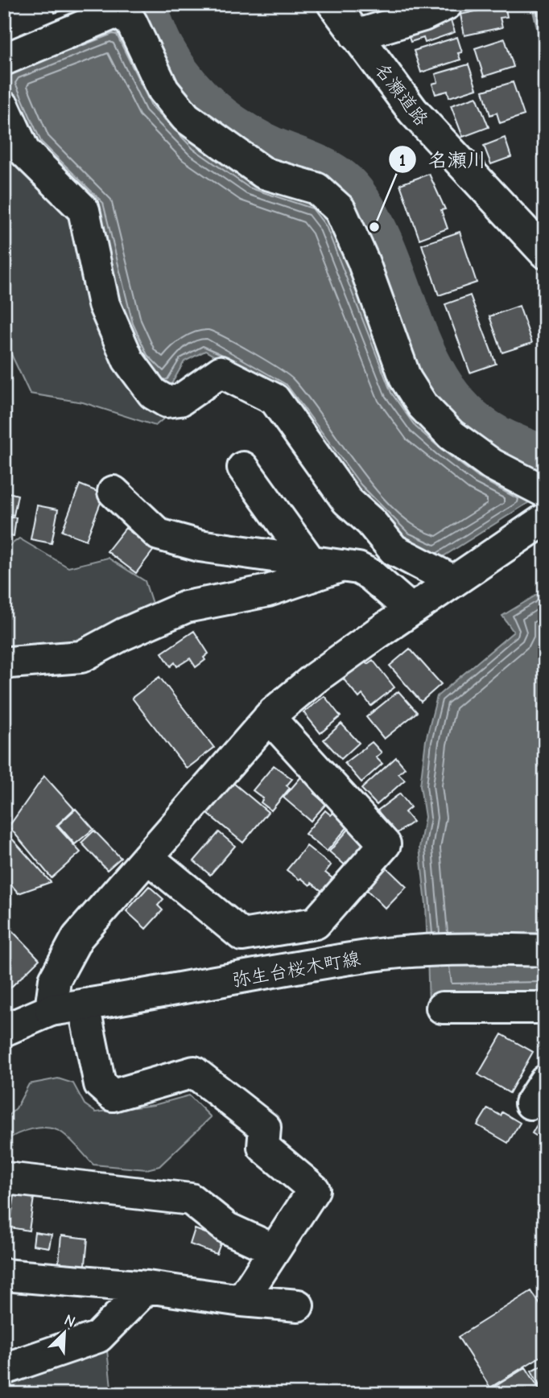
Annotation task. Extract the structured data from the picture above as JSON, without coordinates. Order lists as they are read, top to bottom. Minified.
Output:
{"streets":{"street":["名瀬道路","弥生台桜木町線"]},"places":["名瀬川"],"north":"top right"}
